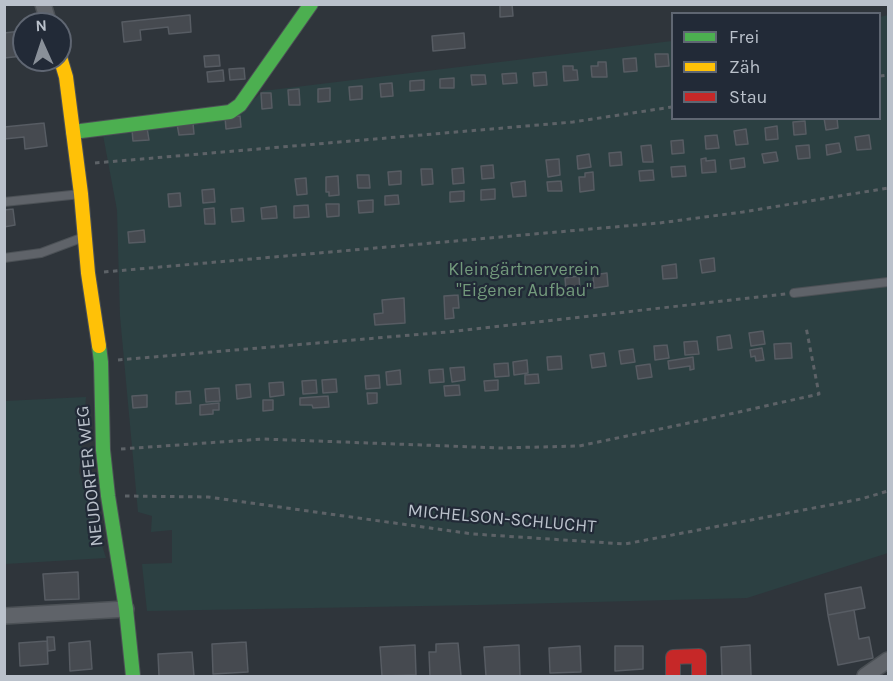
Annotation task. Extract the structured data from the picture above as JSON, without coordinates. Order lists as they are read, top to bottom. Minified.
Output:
{"streets":{"street":["NEUDORFER WEG"],"path":["MICHELSON-SCHLUCHT"]},"crossings":[["NEUDORFER WEG","MICHELSON-SCHLUCHT"]],"parks":["Kleingärtnerverein \"Eigener Aufbau\""],"legend":["Frei","Zäh","Stau"],"north":"top"}
